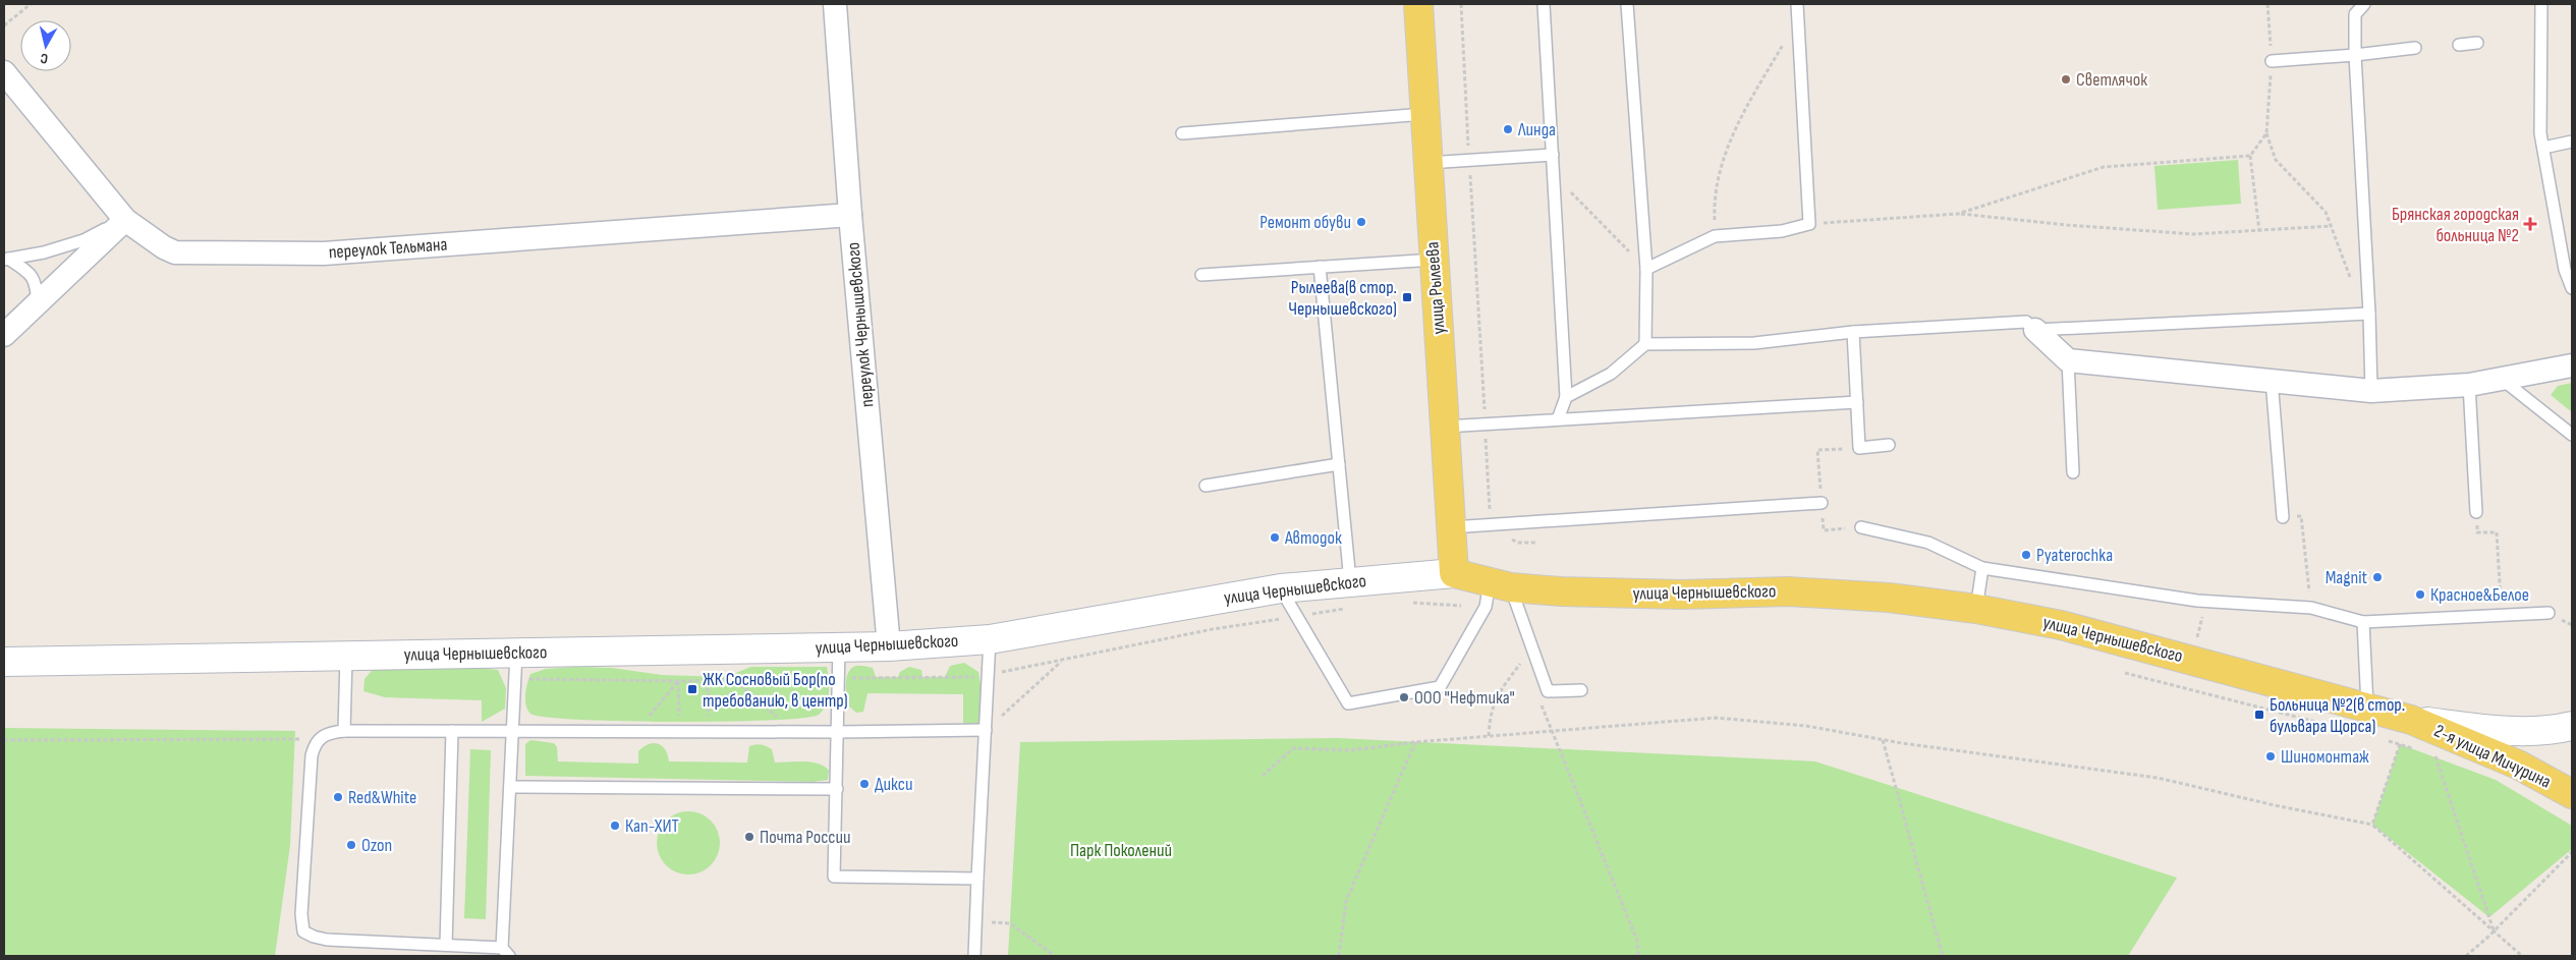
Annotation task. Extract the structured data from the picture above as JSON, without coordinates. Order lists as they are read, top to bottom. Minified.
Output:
{"streets":{"main road":["улица Рылеева","улица Чернышевского","2-я улица Мичурина"],"street":["переулок Тельмана","переулок Чернышевского"]},"crossings":[["переулок Тельмана","переулок Чернышевского"],["улица Рылеева","улица Чернышевского"],["переулок Чернышевского","улица Чернышевского"],["улица Чернышевского","2-я улица Мичурина"]],"parks":["Парк Поколений"],"places":{"other":["Светлячок","Линда","Ремонт обуви","Автодок","Pyaterochka","Magnit","Красное&Белое","ООО \"Нефтика\"","Шиномонтаж","Дикси","Red&White","Кап-ХИТ","Почта России","Ozon"],"health":["Брянская городская больница №2"],"transit":["Рылеева(в стор. Чернышевского)","ЖК Сосновый Бор(по требованию, в центр)","Больница №2(в стор. бульвара Щорса)"]},"north":"bottom"}
